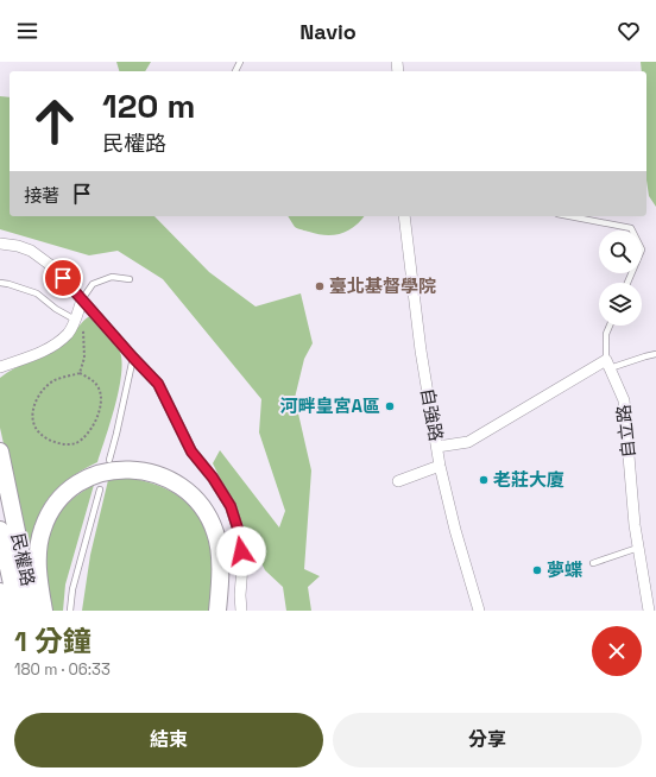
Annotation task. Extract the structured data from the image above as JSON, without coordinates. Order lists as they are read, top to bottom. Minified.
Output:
{"streets":{"main road":["民權路"],"street":["自強路","自立路"]},"places":["臺北基督學院","河畔皇宮A區","老莊大廈","夢蝶"],"page":{"header":"Navio","turn":["120 m","民權路"],"then":"接著","heading":["1 分鐘","180 m · 06:33"],"buttons":["結束","分享"]}}
